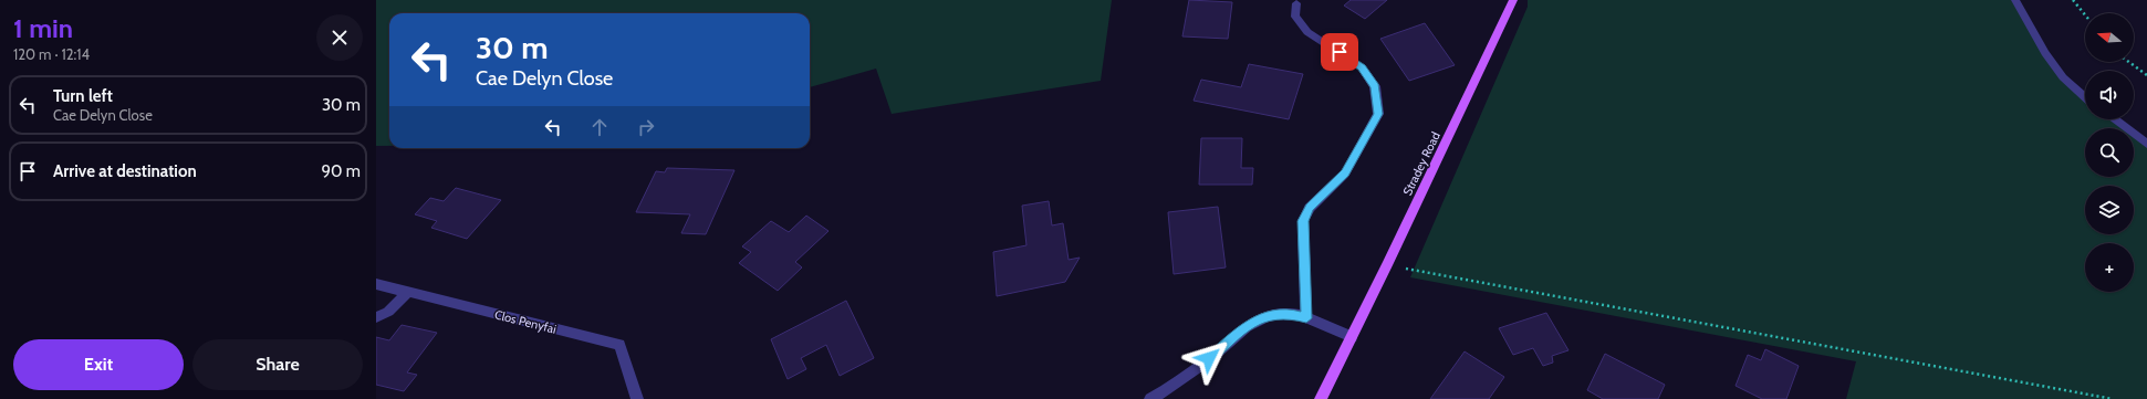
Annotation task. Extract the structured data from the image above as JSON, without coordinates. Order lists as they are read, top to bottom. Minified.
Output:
{"streets":{"main road":["Stradey Road"],"street":["Clos Penyfai"]},"north":"left","page":{"heading":["1 min","120 m · 12:14"],"map_buttons":"+","turn":["30 m","Cae Delyn Close"],"list":[{"name":"Turn left","note":"Cae Delyn Close","value":"30 m"},{"name":"Arrive at destination","value":"90 m"}],"buttons":["Exit","Share"]}}
